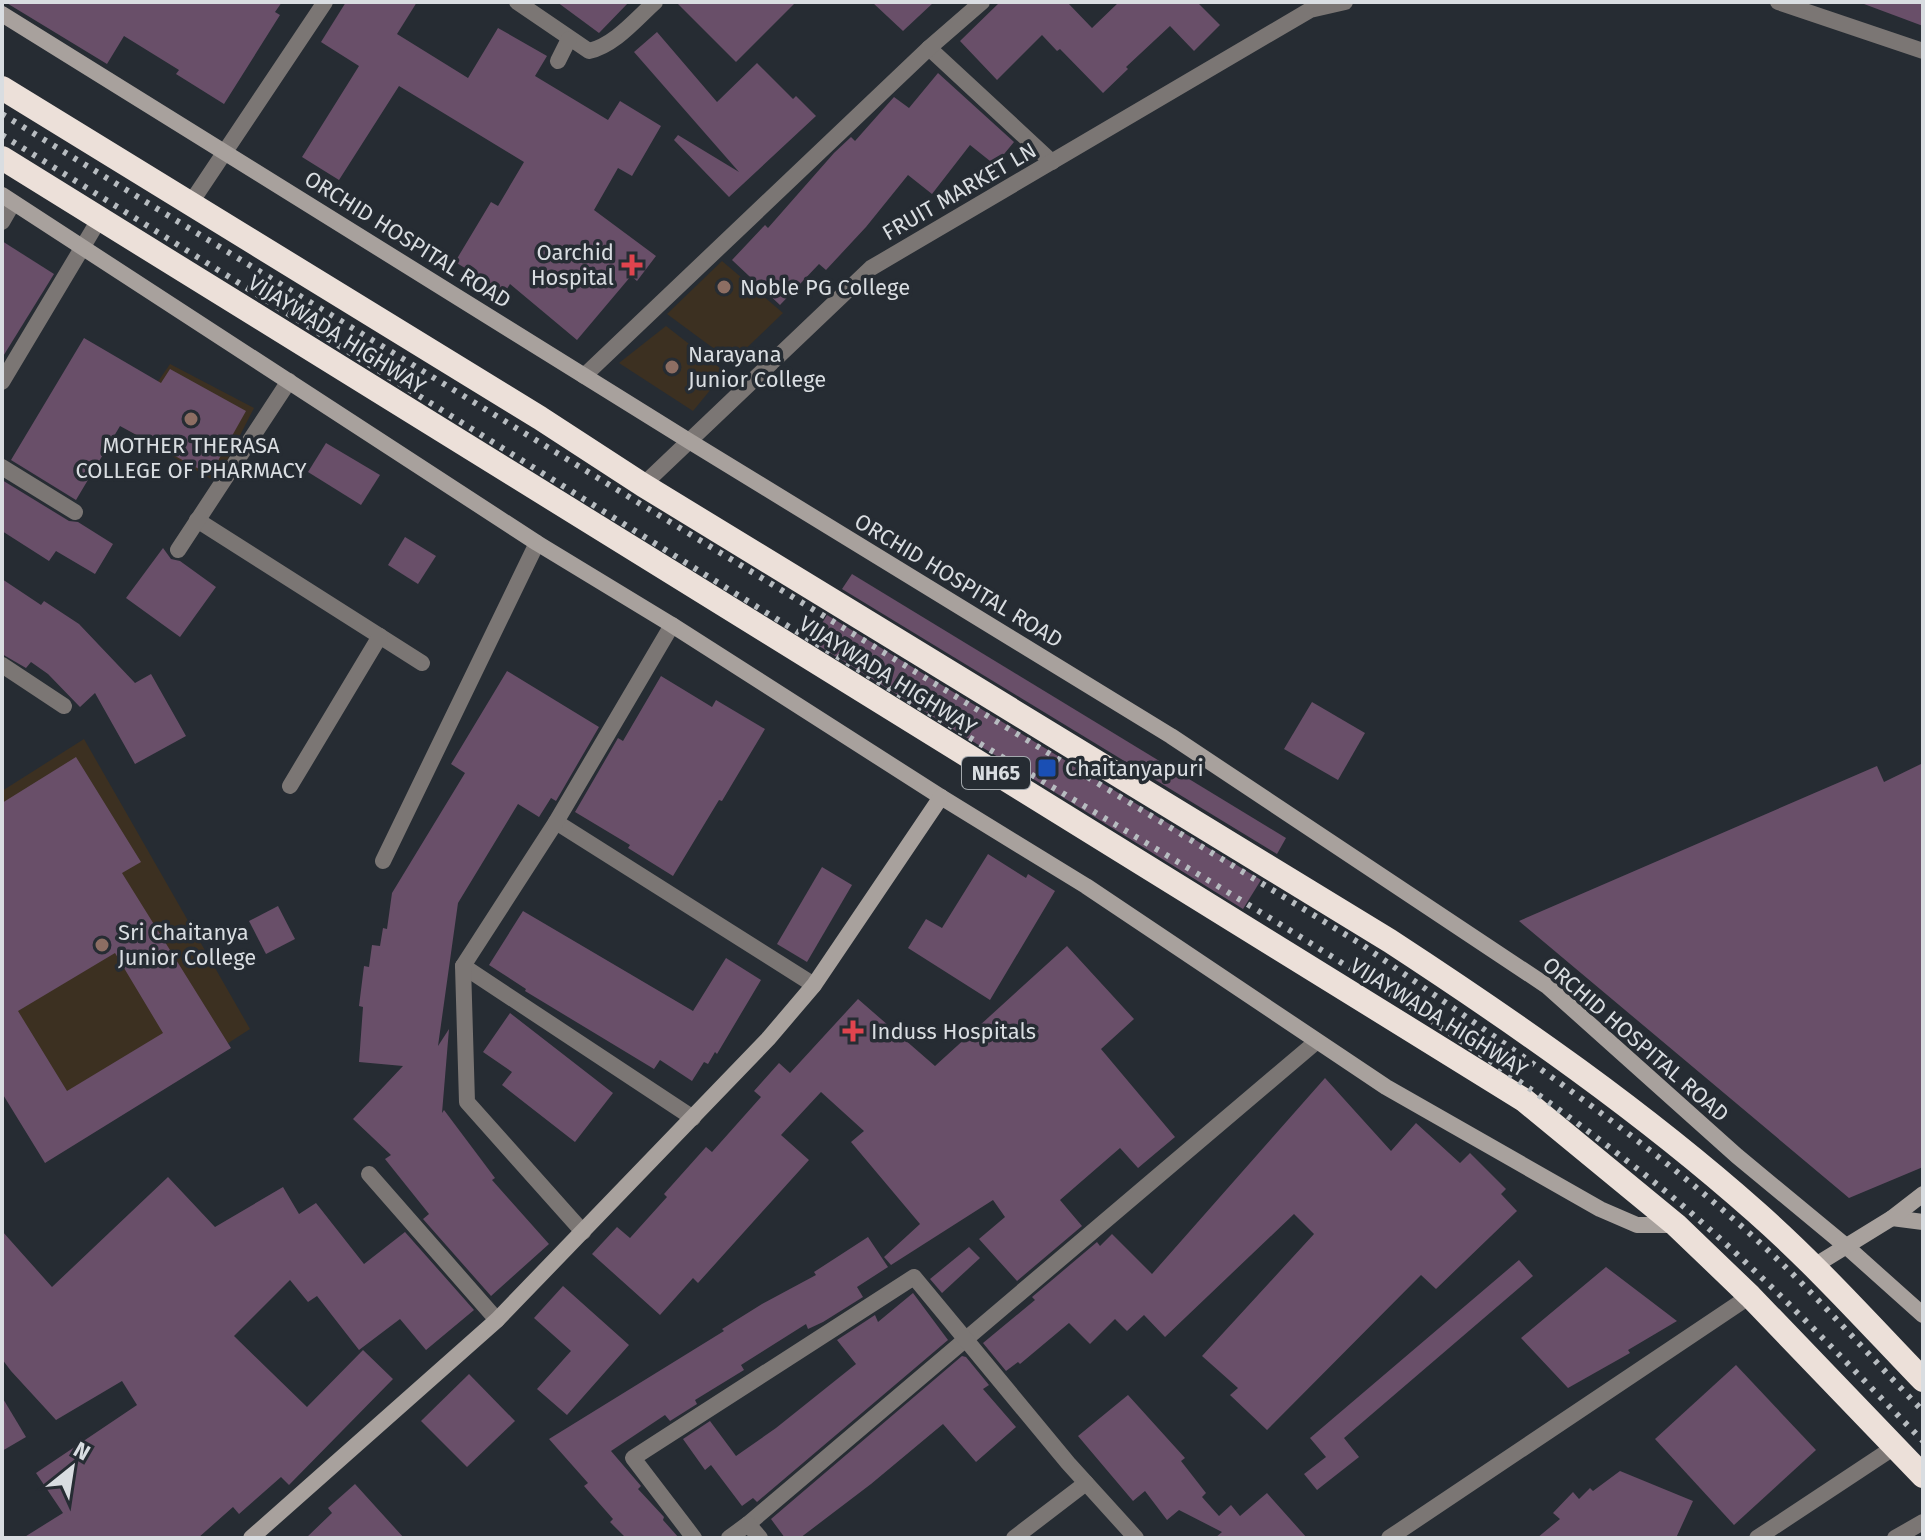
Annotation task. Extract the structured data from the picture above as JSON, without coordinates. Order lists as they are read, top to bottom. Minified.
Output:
{"streets":{"highway":["VIJAYWADA HIGHWAY","NH65"],"street":["FRUIT MARKET LN","ORCHID HOSPITAL ROAD"]},"crossings":[["FRUIT MARKET LN","ORCHID HOSPITAL ROAD"],["FRUIT MARKET LN","VIJAYWADA HIGHWAY"]],"places":{"health":["Oarchid Hospital","Induss Hospitals"],"other":["Noble PG College","Narayana Junior College","MOTHER THERASA COLLEGE OF PHARMACY","Sri Chaitanya Junior College"],"transit":["Chaitanyapuri"]},"north":"top right"}
